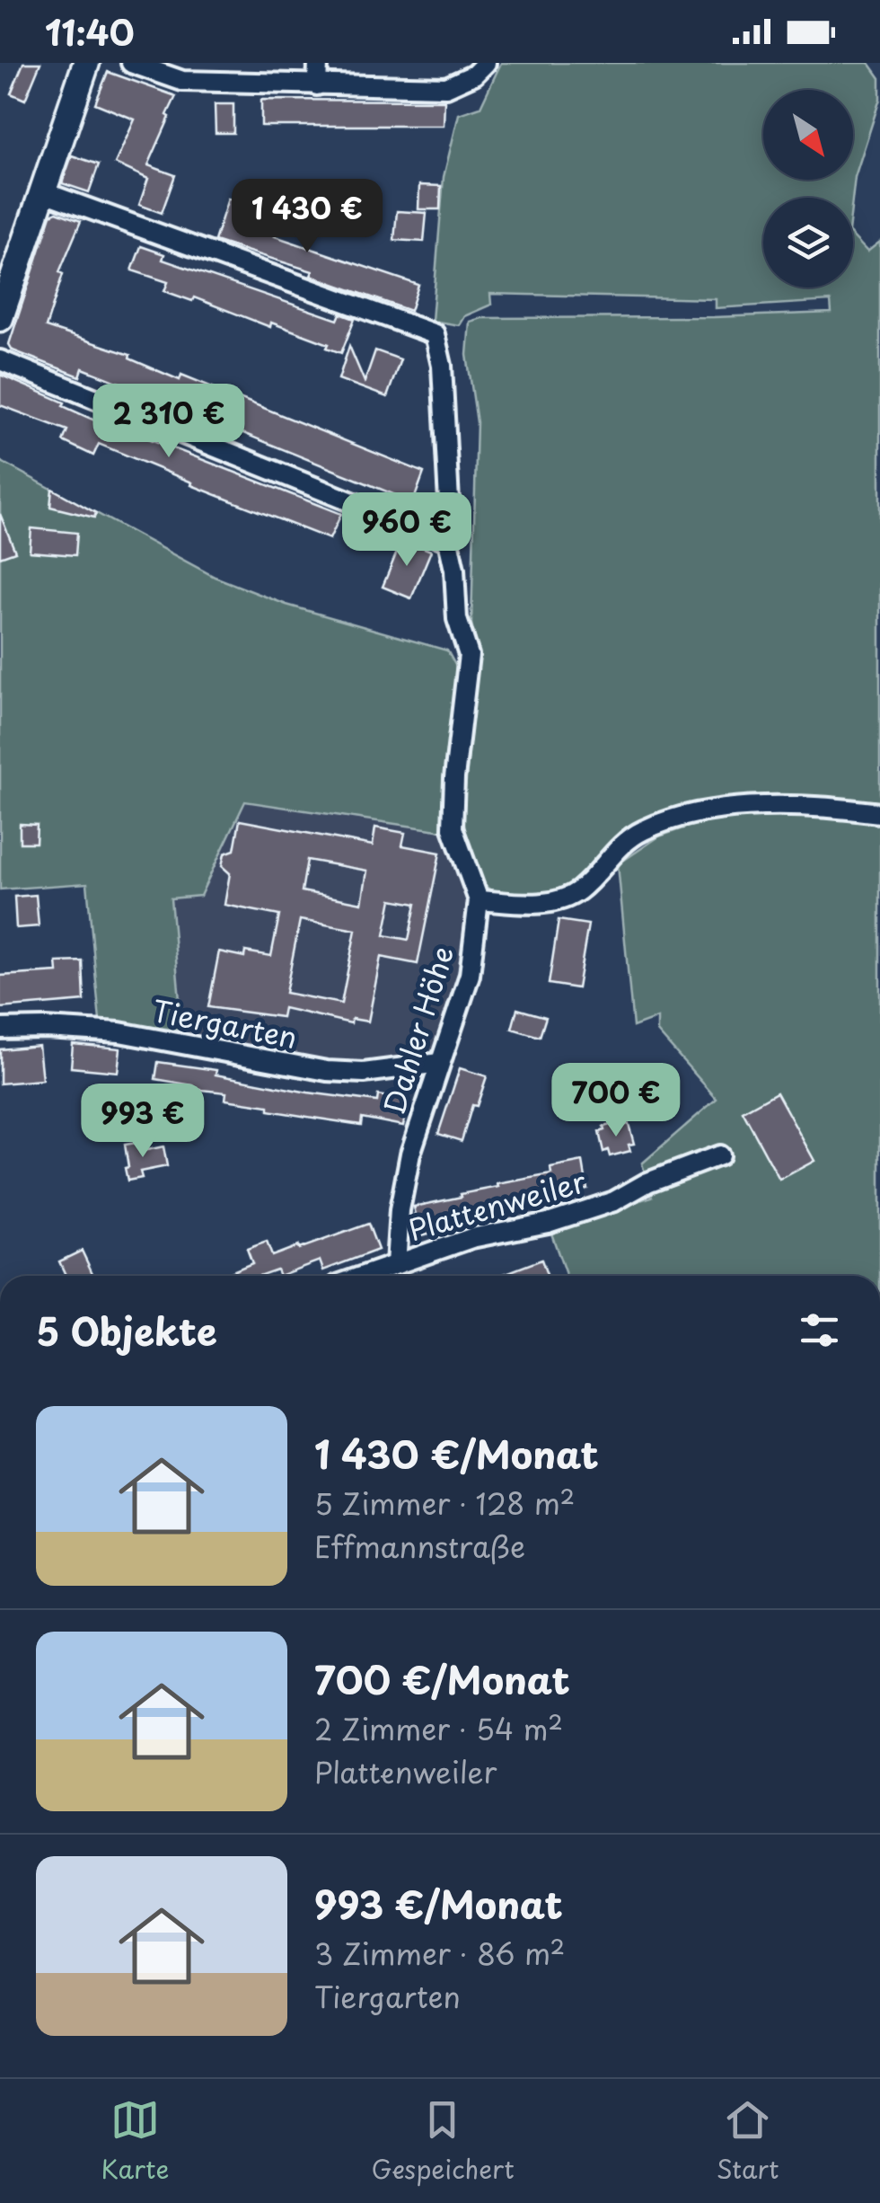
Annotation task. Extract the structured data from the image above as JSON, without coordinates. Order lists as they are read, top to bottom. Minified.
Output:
{"streets":{"street":["Tiergarten","Dahler Höhe","Plattenweiler"]},"crossings":[["Tiergarten","Dahler Höhe"],["Dahler Höhe","Plattenweiler"]],"north":"bottom right","page":{"status":"11:40","price":["1 430 €","2 310 €","960 €","700 €","993 €"],"heading":"5 Objekte","list":[{"name":"1 430 €/Monat","note":"5 Zimmer · 128 m² · Effmannstraße"},{"name":"700 €/Monat","note":"2 Zimmer · 54 m² · Plattenweiler"},{"name":"993 €/Monat","note":"3 Zimmer · 86 m² · Tiergarten"}],"tabs":["Karte","Gespeichert","Start"]}}
